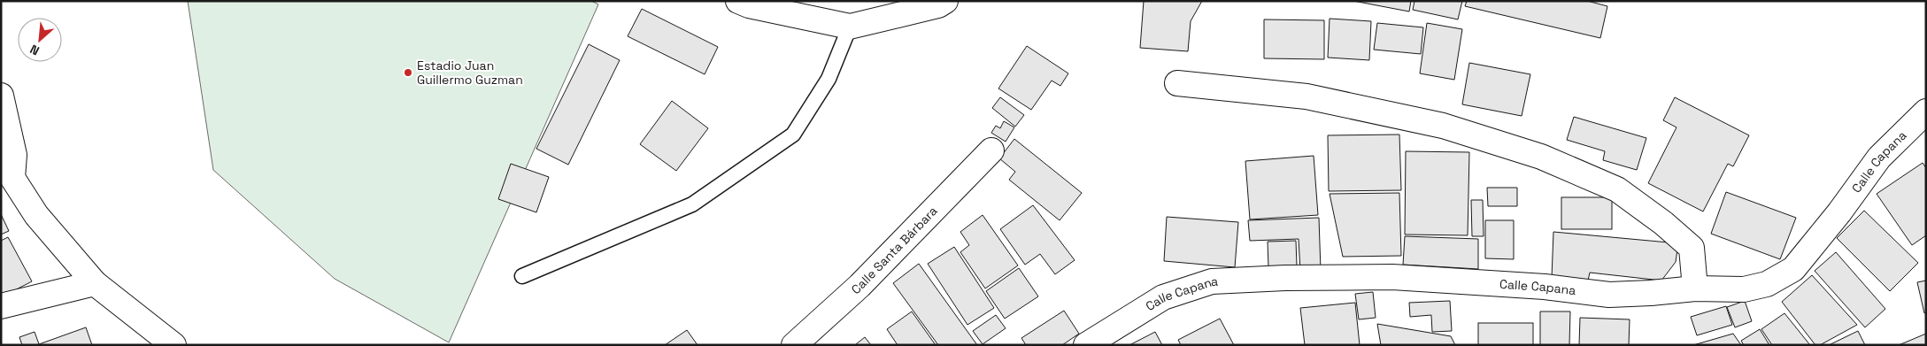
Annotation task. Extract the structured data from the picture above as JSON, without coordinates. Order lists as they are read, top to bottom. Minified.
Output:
{"streets":{"street":["Calle Capana","Calle Santa Bárbara"]},"places":["Estadio Juan Guillermo Guzman"],"north":"bottom left"}
